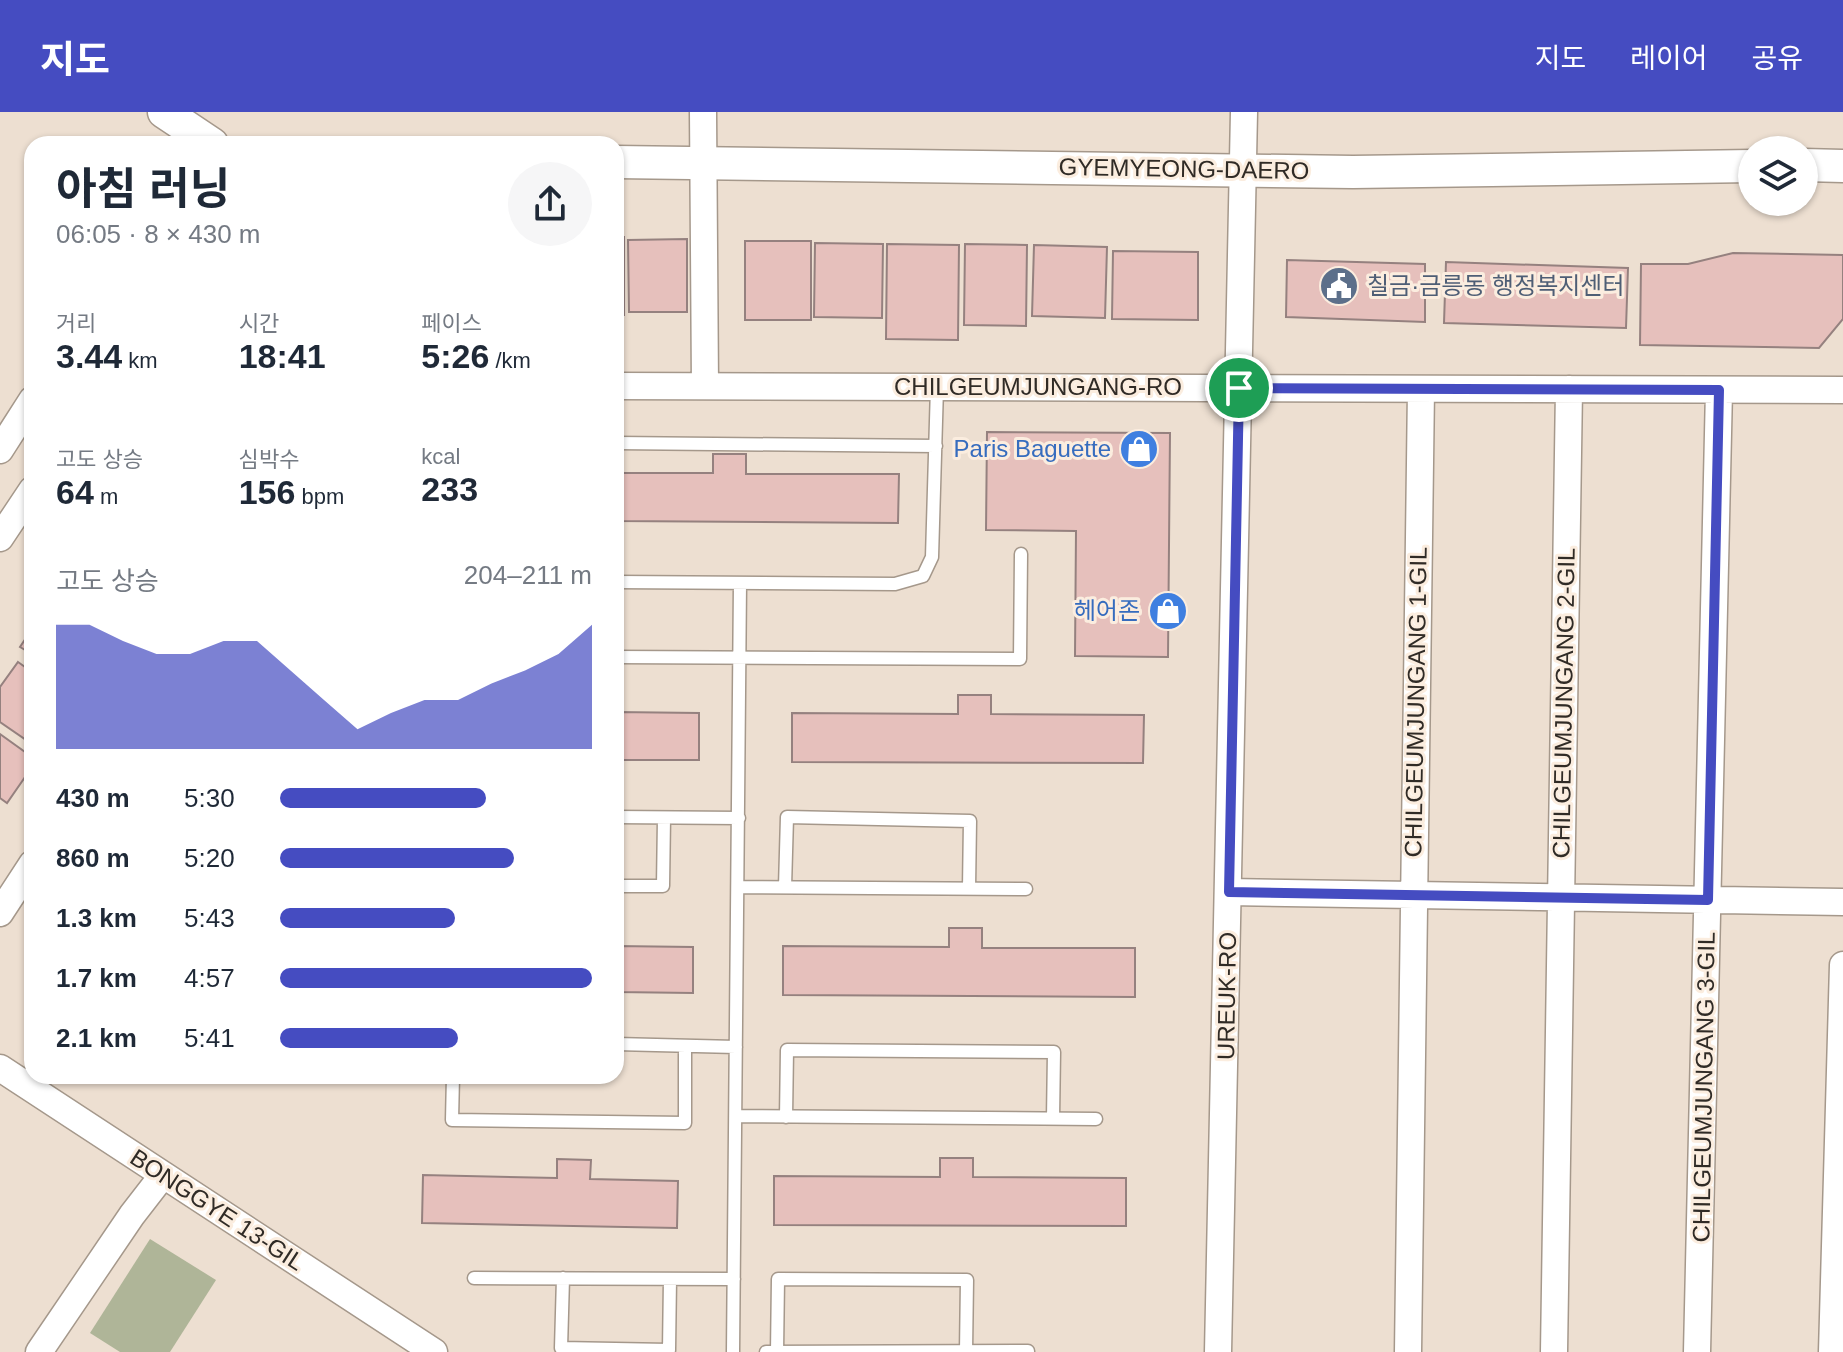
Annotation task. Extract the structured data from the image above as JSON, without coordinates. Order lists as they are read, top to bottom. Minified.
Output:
{"streets":{"street":["GYEMYEONG-DAERO","CHILGEUMJUNGANG-RO","CHILGEUMJUNGANG 1-GIL","CHILGEUMJUNGANG 2-GIL","UREUK-RO","CHILGEUMJUNGANG 3-GIL","BONGGYE 13-GIL"]},"crossings":[["GYEMYEONG-DAERO","UREUK-RO"],["CHILGEUMJUNGANG-RO","CHILGEUMJUNGANG 1-GIL"],["CHILGEUMJUNGANG-RO","CHILGEUMJUNGANG 2-GIL"],["CHILGEUMJUNGANG-RO","UREUK-RO"],["CHILGEUMJUNGANG-RO","CHILGEUMJUNGANG 3-GIL"]],"places":{"public building":["칠금·금릉동 행정복지센터"],"shop":["Paris Baguette","헤어존"]},"page":{"header":"지도","nav":["지도","레이어","공유"],"heading":["아침 러닝","06:05 · 8 × 430 m"],"stats":[["거리","3.44 km"],["시간","18:41"],["페이스","5:26 /km"],["고도 상승","64 m"],["심박수","156 bpm"],["kcal","233"]],"chart":["고도 상승","204–211 m"],"list":[{"name":"430 m","note":"5:30"},{"name":"860 m","note":"5:20"},{"name":"1.3 km","note":"5:43"},{"name":"1.7 km","note":"4:57"},{"name":"2.1 km","note":"5:41"}]}}
